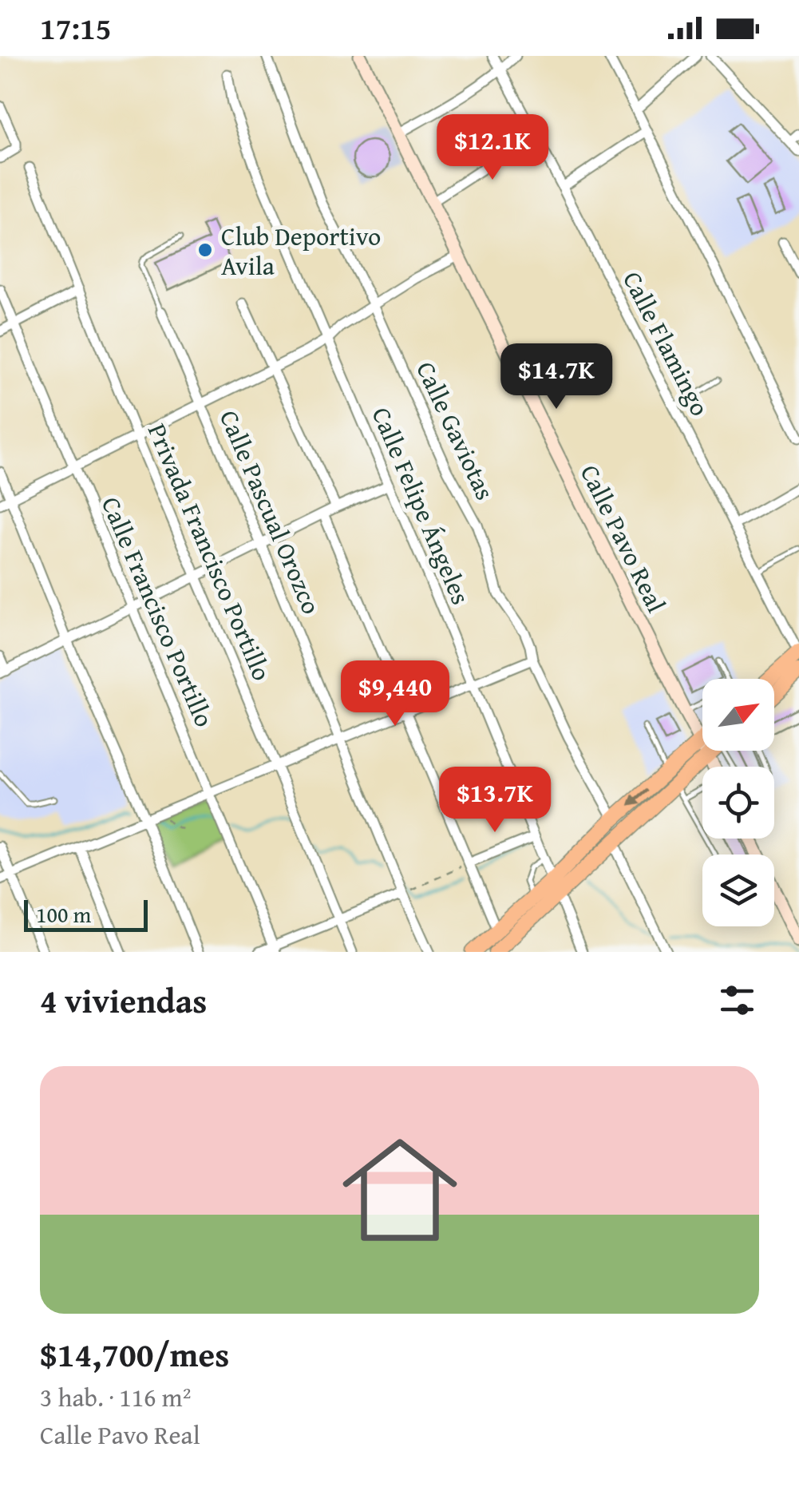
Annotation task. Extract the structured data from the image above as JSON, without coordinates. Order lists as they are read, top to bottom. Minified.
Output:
{"streets":{"street":["Calle Flamingo","Calle Gaviotas","Calle Felipe Ángeles","Calle Pascual Orozco","Calle Pavo Real","Privada Francisco Portillo","Calle Francisco Portillo"]},"places":["Club Deportivo Avila"],"scale_bar":"100 m","north":"top right","page":{"status":"17:15","price":["$12.1K","$14.7K","$9,440","$13.7K"],"scale":"100 m","heading":"4 viviendas","list":[{"name":"$14,700/mes","note":"3 hab. · 116 m² · Calle Pavo Real"}]}}
